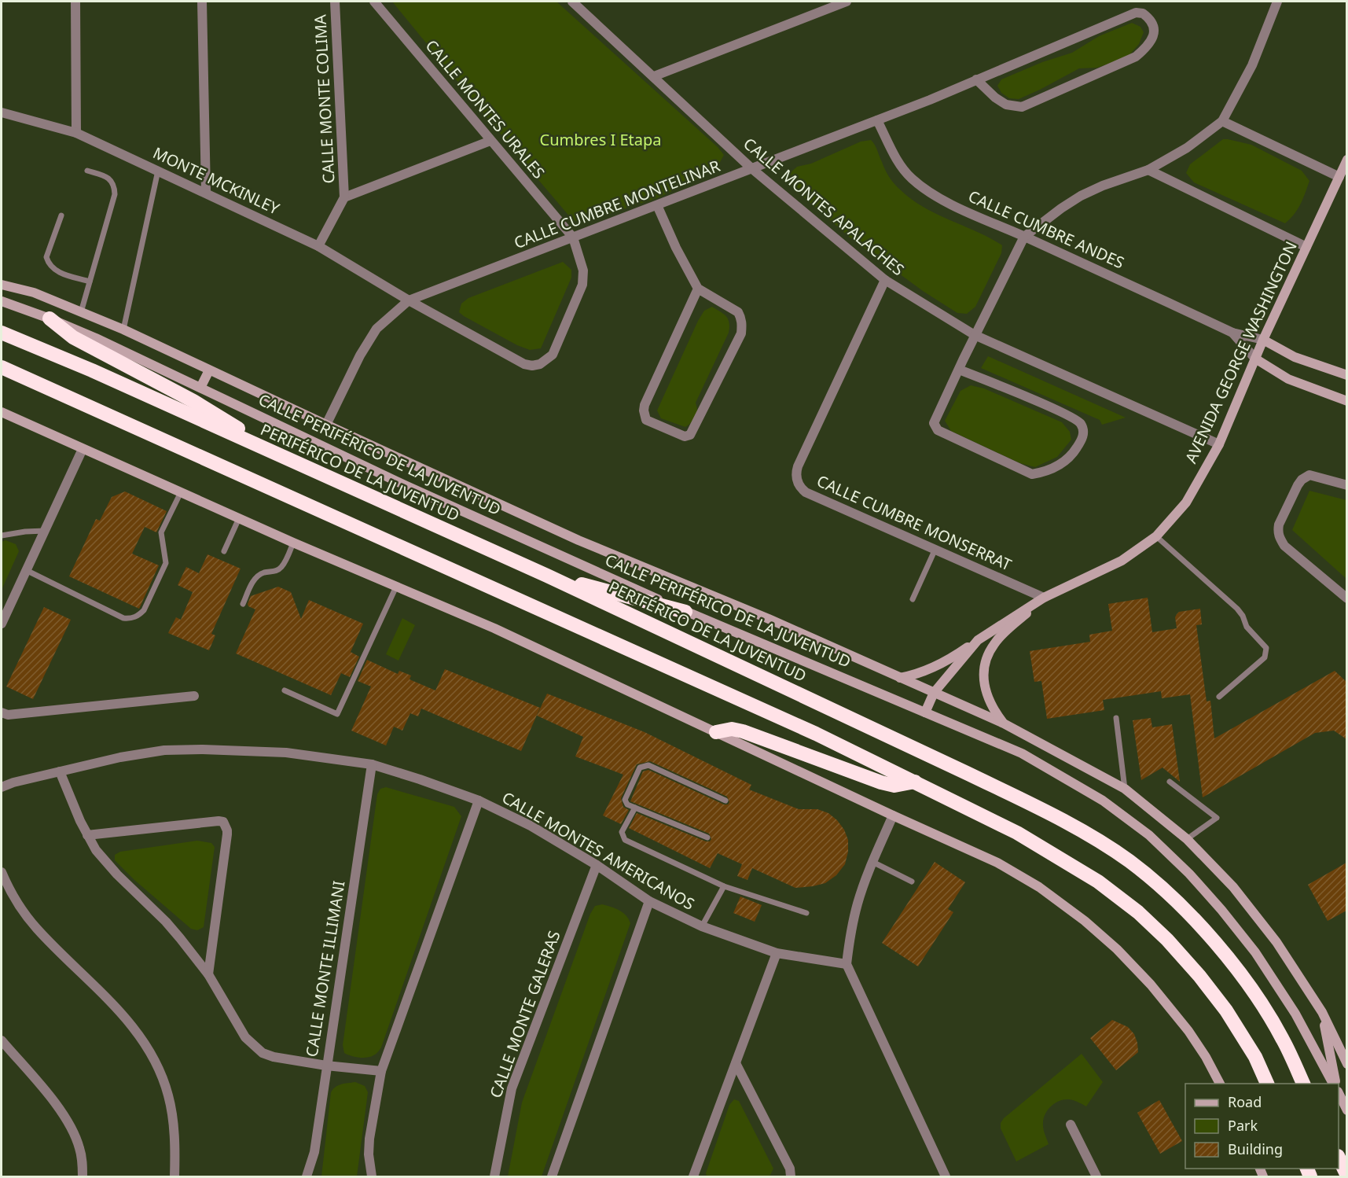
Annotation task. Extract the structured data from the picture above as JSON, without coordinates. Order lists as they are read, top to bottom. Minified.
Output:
{"streets":{"highway":["PERIFÉRICO DE LA JUVENTUD"],"main road":["AVENIDA GEORGE WASHINGTON","CALLE PERIFÉRICO DE LA JUVENTUD"],"street":["CALLE MONTE COLIMA","CALLE MONTES URALES","MONTE MCKINLEY","CALLE CUMBRE MONTELINAR","CALLE MONTES APALACHES","CALLE CUMBRE ANDES","CALLE CUMBRE MONSERRAT","CALLE MONTES AMERICANOS","CALLE MONTE ILLIMANI","CALLE MONTE GALERAS"]},"crossings":[["CALLE MONTE COLIMA","MONTE MCKINLEY"],["CALLE MONTES URALES","MONTE MCKINLEY"],["CALLE MONTES URALES","CALLE CUMBRE MONTELINAR"],["MONTE MCKINLEY","CALLE CUMBRE MONTELINAR"],["CALLE CUMBRE MONTELINAR","CALLE MONTES APALACHES"],["CALLE CUMBRE MONTELINAR","CALLE CUMBRE ANDES"],["CALLE MONTES APALACHES","AVENIDA GEORGE WASHINGTON"],["CALLE MONTES APALACHES","CALLE CUMBRE MONSERRAT"],["CALLE CUMBRE ANDES","AVENIDA GEORGE WASHINGTON"],["AVENIDA GEORGE WASHINGTON","CALLE PERIFÉRICO DE LA JUVENTUD"],["AVENIDA GEORGE WASHINGTON","CALLE CUMBRE MONSERRAT"],["CALLE MONTES AMERICANOS","CALLE MONTE ILLIMANI"],["CALLE MONTES AMERICANOS","CALLE MONTE GALERAS"]],"parks":["Cumbres I Etapa"],"legend":["Road","Park","Building"]}
